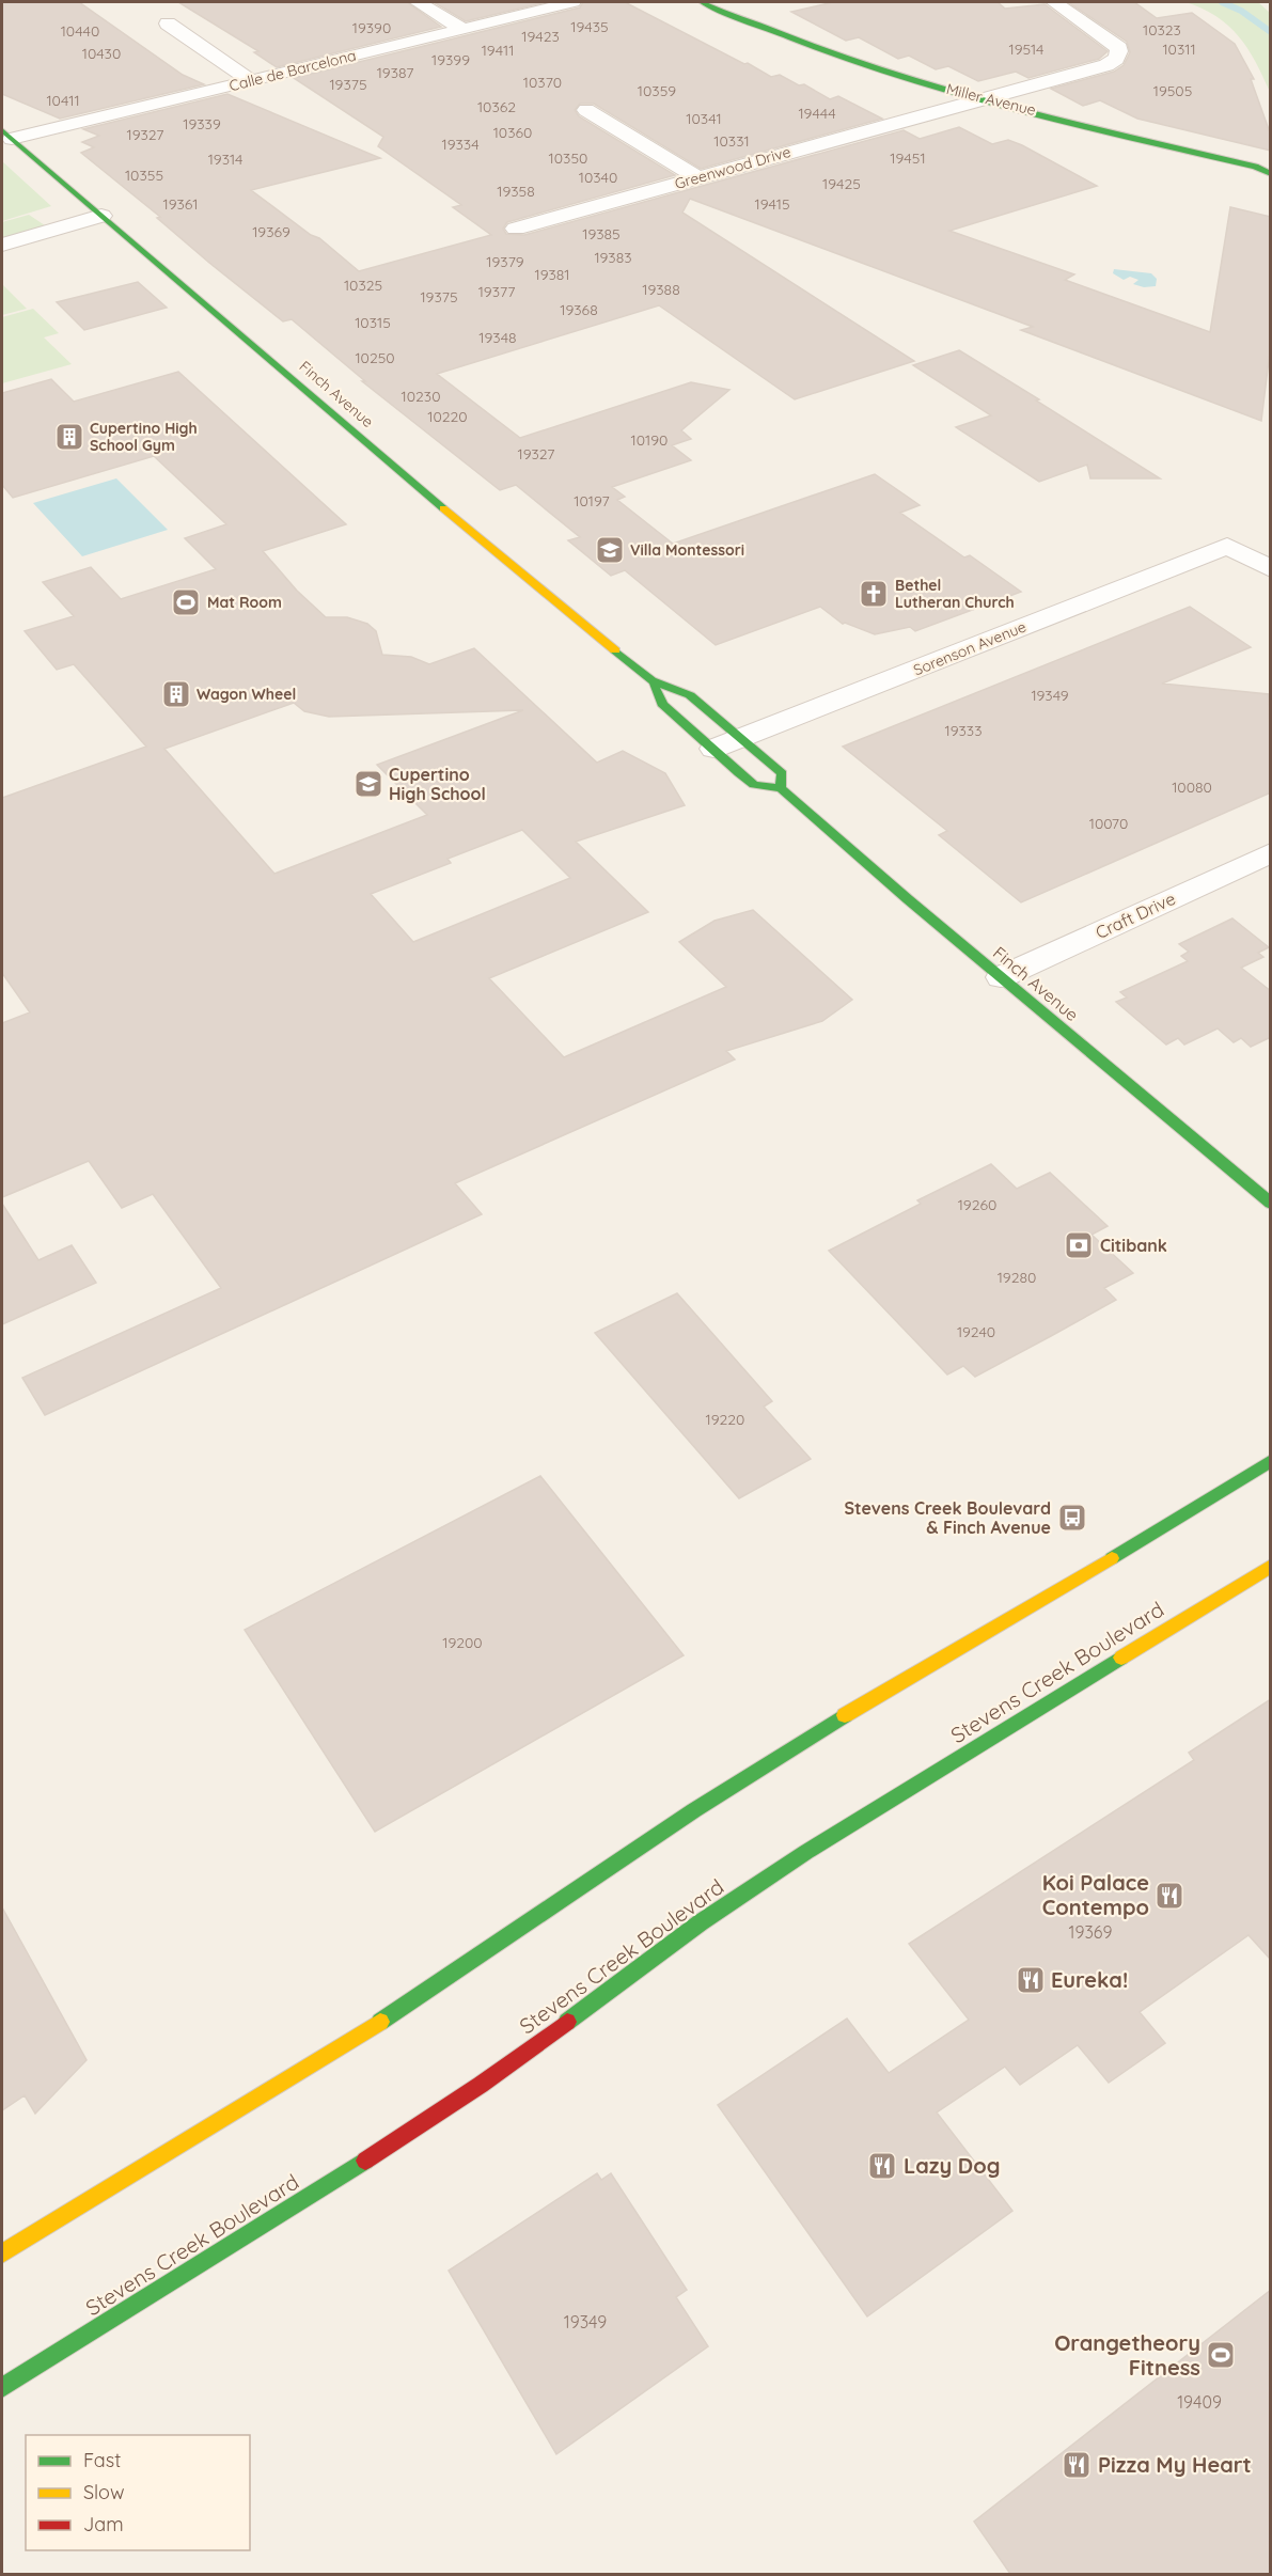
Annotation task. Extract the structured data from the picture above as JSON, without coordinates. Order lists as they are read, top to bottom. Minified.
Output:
{"streets":{"main road":["Miller Avenue","Finch Avenue","Stevens Creek Boulevard"],"street":["Calle de Barcelona","Greenwood Drive","Sorenson Avenue","Craft Drive"]},"crossings":[["Calle de Barcelona","Finch Avenue"],["Miller Avenue","Greenwood Drive"],["Finch Avenue","Sorenson Avenue"],["Finch Avenue","Craft Drive"]],"places":{"building":["Cupertino High School Gym","Wagon Wheel"],"school or university":["Villa Montessori","Cupertino High School"],"church":["Bethel Lutheran Church"],"sports":["Mat Room","Orangetheory Fitness"],"bank":["Citibank"],"bus stop":["Stevens Creek Boulevard & Finch Avenue"],"restaurant":["Koi Palace Contempo","Eureka!","Lazy Dog","Pizza My Heart"]},"house_numbers":["19435","19390","10323","10440","19423","19514","10311","19411","10430","19399","19387","10370","19375","10359","19505","10411","10362","19444","10341","19339","10360","19327","10331","19334","10350","19451","19314","10355","10340","19425","19358","19361","19415","19369","19385","19383","19379","19381","10325","19388","19377","19375","19368","10315","19348","10250","10230","10220","10190","19327","10197","19349","19333","10080","10070","19260","19280","19240","19220","19200","19369","19349","19409"],"legend":["Fast","Slow","Jam"]}
